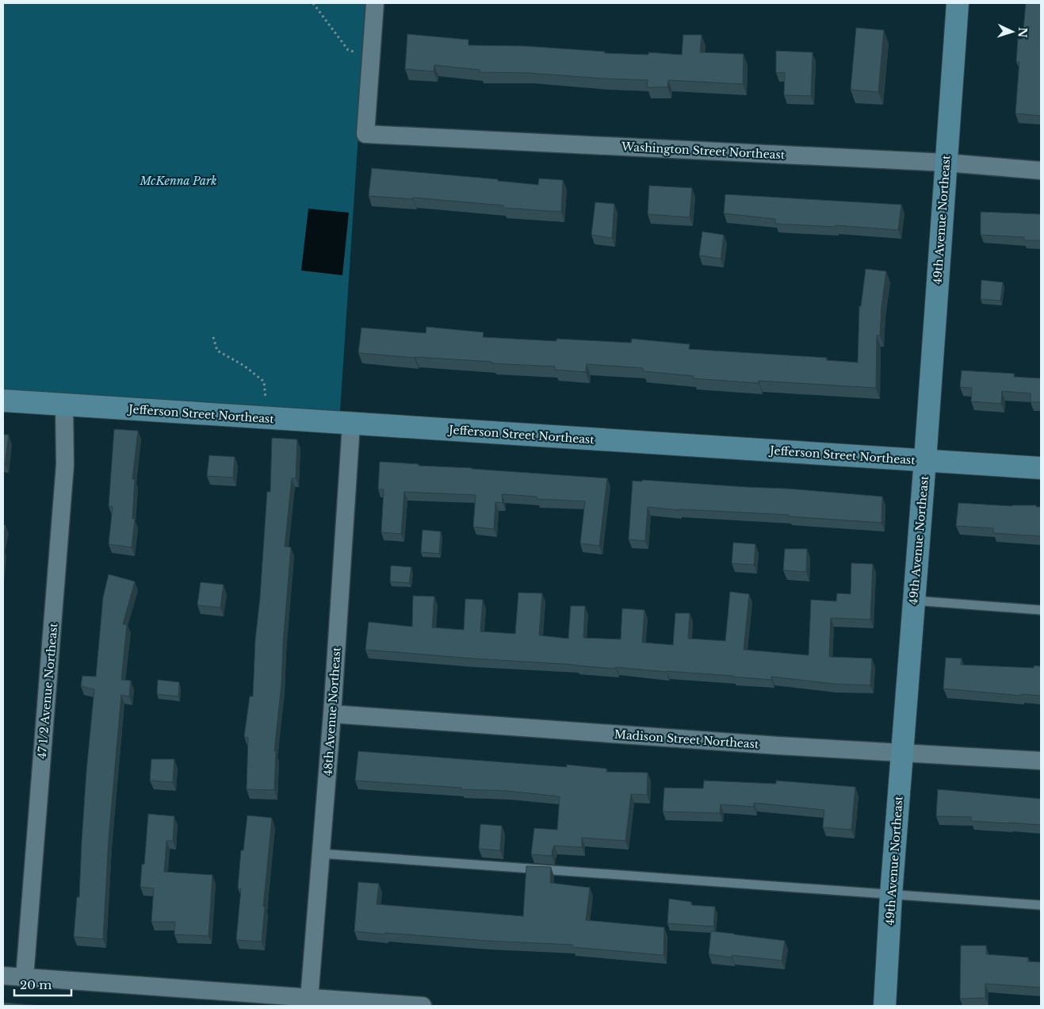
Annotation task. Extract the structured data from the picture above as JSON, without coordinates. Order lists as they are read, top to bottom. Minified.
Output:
{"streets":{"street":["Washington Street Northeast","49th Avenue Northeast","Jefferson Street Northeast","47 1/2 Avenue Northeast","48th Avenue Northeast","Madison Street Northeast"]},"crossings":[["Washington Street Northeast","49th Avenue Northeast"],["49th Avenue Northeast","Jefferson Street Northeast"],["49th Avenue Northeast","Madison Street Northeast"],["Jefferson Street Northeast","47 1/2 Avenue Northeast"],["Jefferson Street Northeast","48th Avenue Northeast"],["48th Avenue Northeast","Madison Street Northeast"]],"parks":["McKenna Park"],"scale_bar":"20 m","north":"right"}
